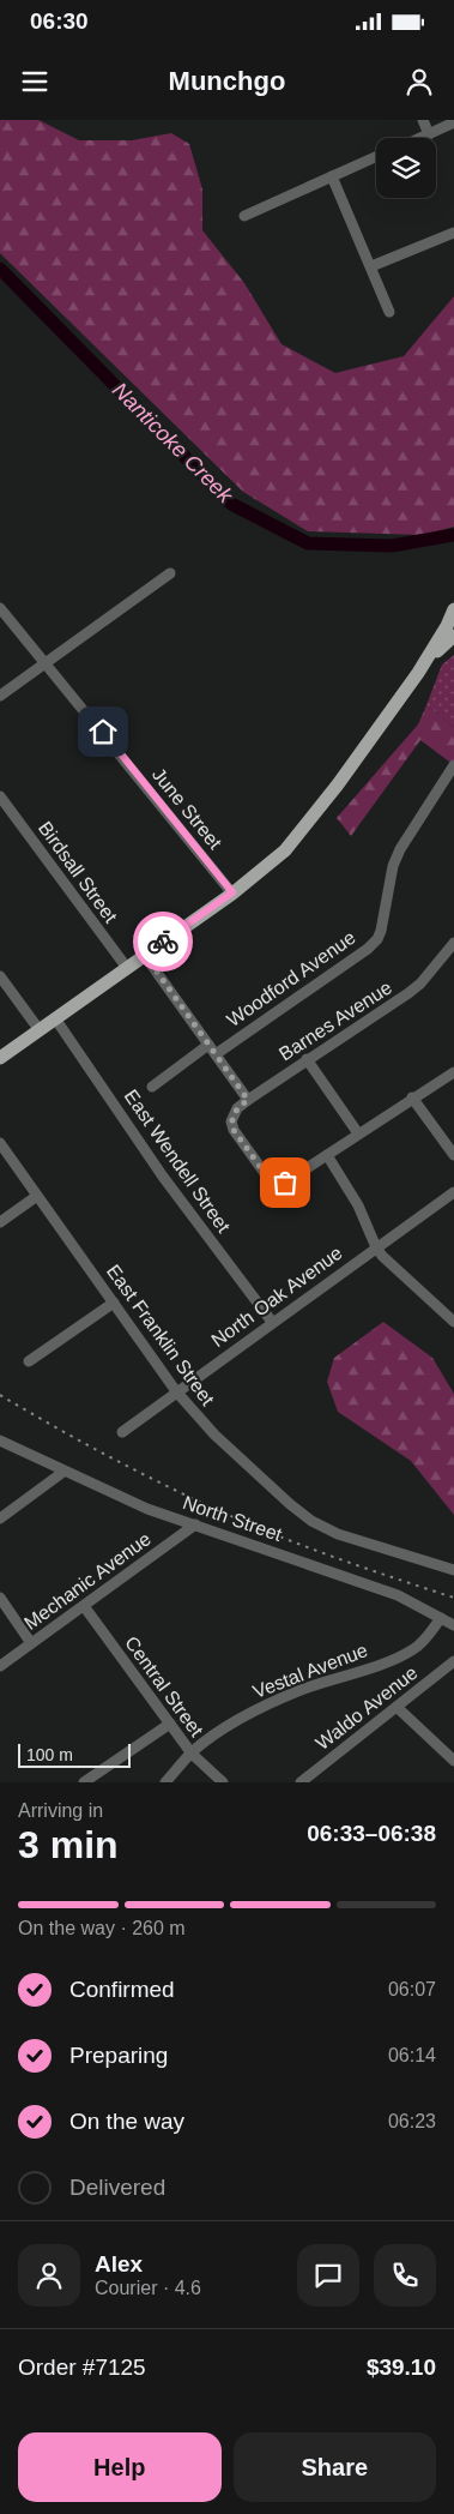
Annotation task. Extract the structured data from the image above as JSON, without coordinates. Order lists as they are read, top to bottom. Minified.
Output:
{"streets":{"street":["June Street","Birdsall Street","Woodford Avenue","Barnes Avenue","East Wendell Street","North Oak Avenue","East Franklin Street","North Street","Mechanic Avenue","Vestal Avenue","Central Street","Waldo Avenue"]},"crossings":[["East Wendell Street","North Oak Avenue"],["North Oak Avenue","East Franklin Street"],["North Street","Mechanic Avenue"],["North Street","Vestal Avenue"],["Mechanic Avenue","Central Street"],["Vestal Avenue","Central Street"]],"water":["Nanticoke Creek"],"scale_bar":"100 m","page":{"status":"06:30","header":"Munchgo","scale":"100 m","heading":["3 min","Arriving in","06:33–06:38"],"panel":["Alex","Courier · 4.6","Order #7125","$39.10"],"bar":"On the way · 260 m","list":[["Confirmed","06:07"],["Preparing","06:14"],["On the way","06:23"],"Delivered"],"buttons":["Help","Share"]}}
